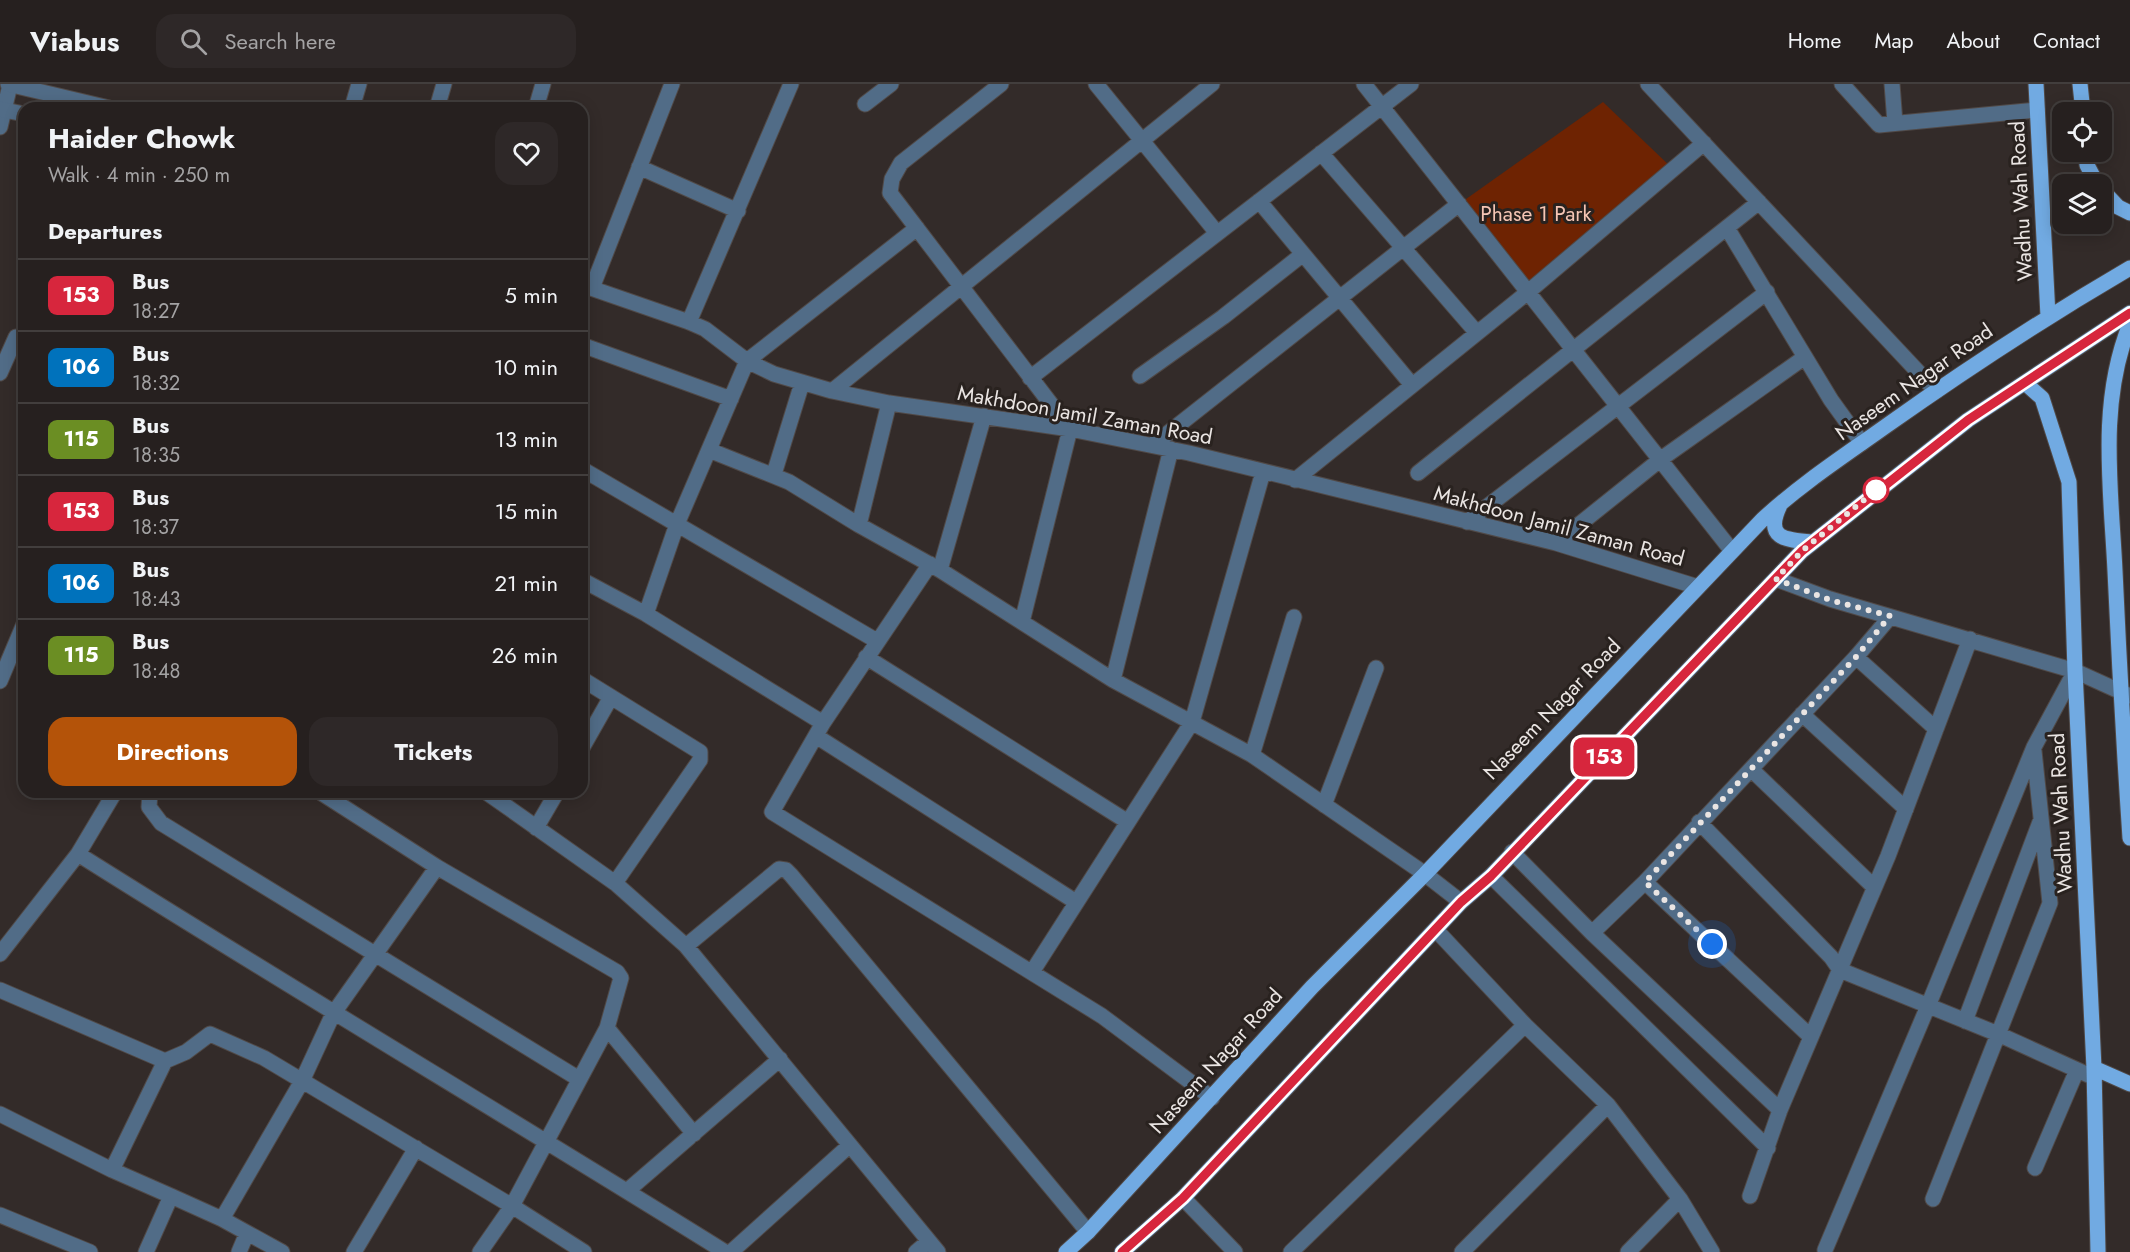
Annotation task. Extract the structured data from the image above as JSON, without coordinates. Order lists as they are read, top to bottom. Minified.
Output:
{"streets":{"main road":["Wadhu Wah Road","Naseem Nagar Road"],"street":["Makhdoon Jamil Zaman Road"]},"crossings":[["Wadhu Wah Road","Naseem Nagar Road"],["Naseem Nagar Road","Makhdoon Jamil Zaman Road"]],"parks":["Phase 1 Park"],"lines":["bus line 153"],"page":{"header":"Viabus","search":"Search here","nav":["Home","Map","About","Contact"],"on_map":"153","heading":[["Haider Chowk","Walk · 4 min · 250 m"],"Departures"],"list":[{"mark":"153","name":"Bus","note":"18:27","value":"5 min"},{"mark":"106","name":"Bus","note":"18:32","value":"10 min"},{"mark":"115","name":"Bus","note":"18:35","value":"13 min"},{"mark":"153","name":"Bus","note":"18:37","value":"15 min"},{"mark":"106","name":"Bus","note":"18:43","value":"21 min"},{"mark":"115","name":"Bus","note":"18:48","value":"26 min"}],"buttons":["Directions","Tickets"]}}
